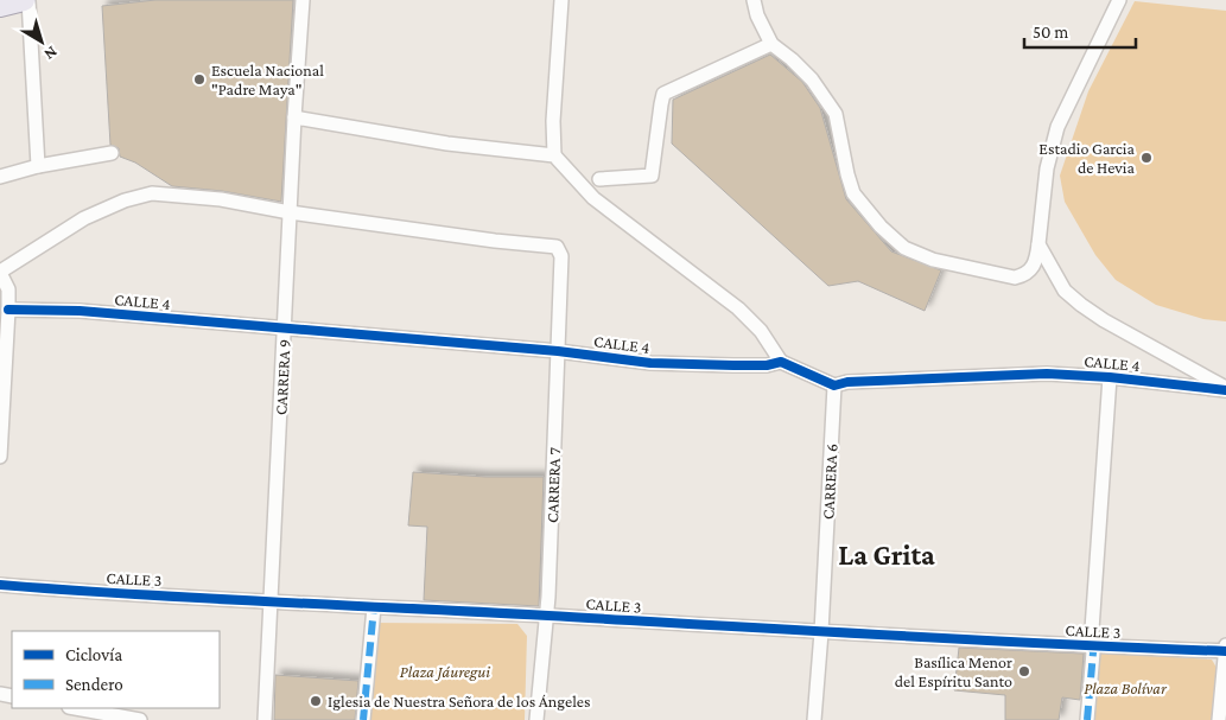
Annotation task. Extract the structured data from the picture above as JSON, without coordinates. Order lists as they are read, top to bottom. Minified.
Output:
{"streets":{"street":["CALLE 4","CARRERA 9","CARRERA 6","CARRERA 7","CALLE 3"]},"crossings":[["CALLE 4","CARRERA 9"],["CALLE 4","CARRERA 6"],["CALLE 4","CARRERA 7"],["CARRERA 9","CARRERA 7"],["CARRERA 9","CALLE 3"],["CARRERA 6","CALLE 3"],["CARRERA 7","CALLE 3"]],"districts":["La Grita"],"parks":["Plaza Jáuregui","Plaza Bolívar"],"places":["Escuela Nacional \"Padre Maya\"","Estadio Garcia de Hevia","Basílica Menor del Espíritu Santo","Iglesia de Nuestra Señora de los Ángeles"],"legend":["Ciclovía","Sendero"],"scale_bar":"50 m","north":"bottom right"}
